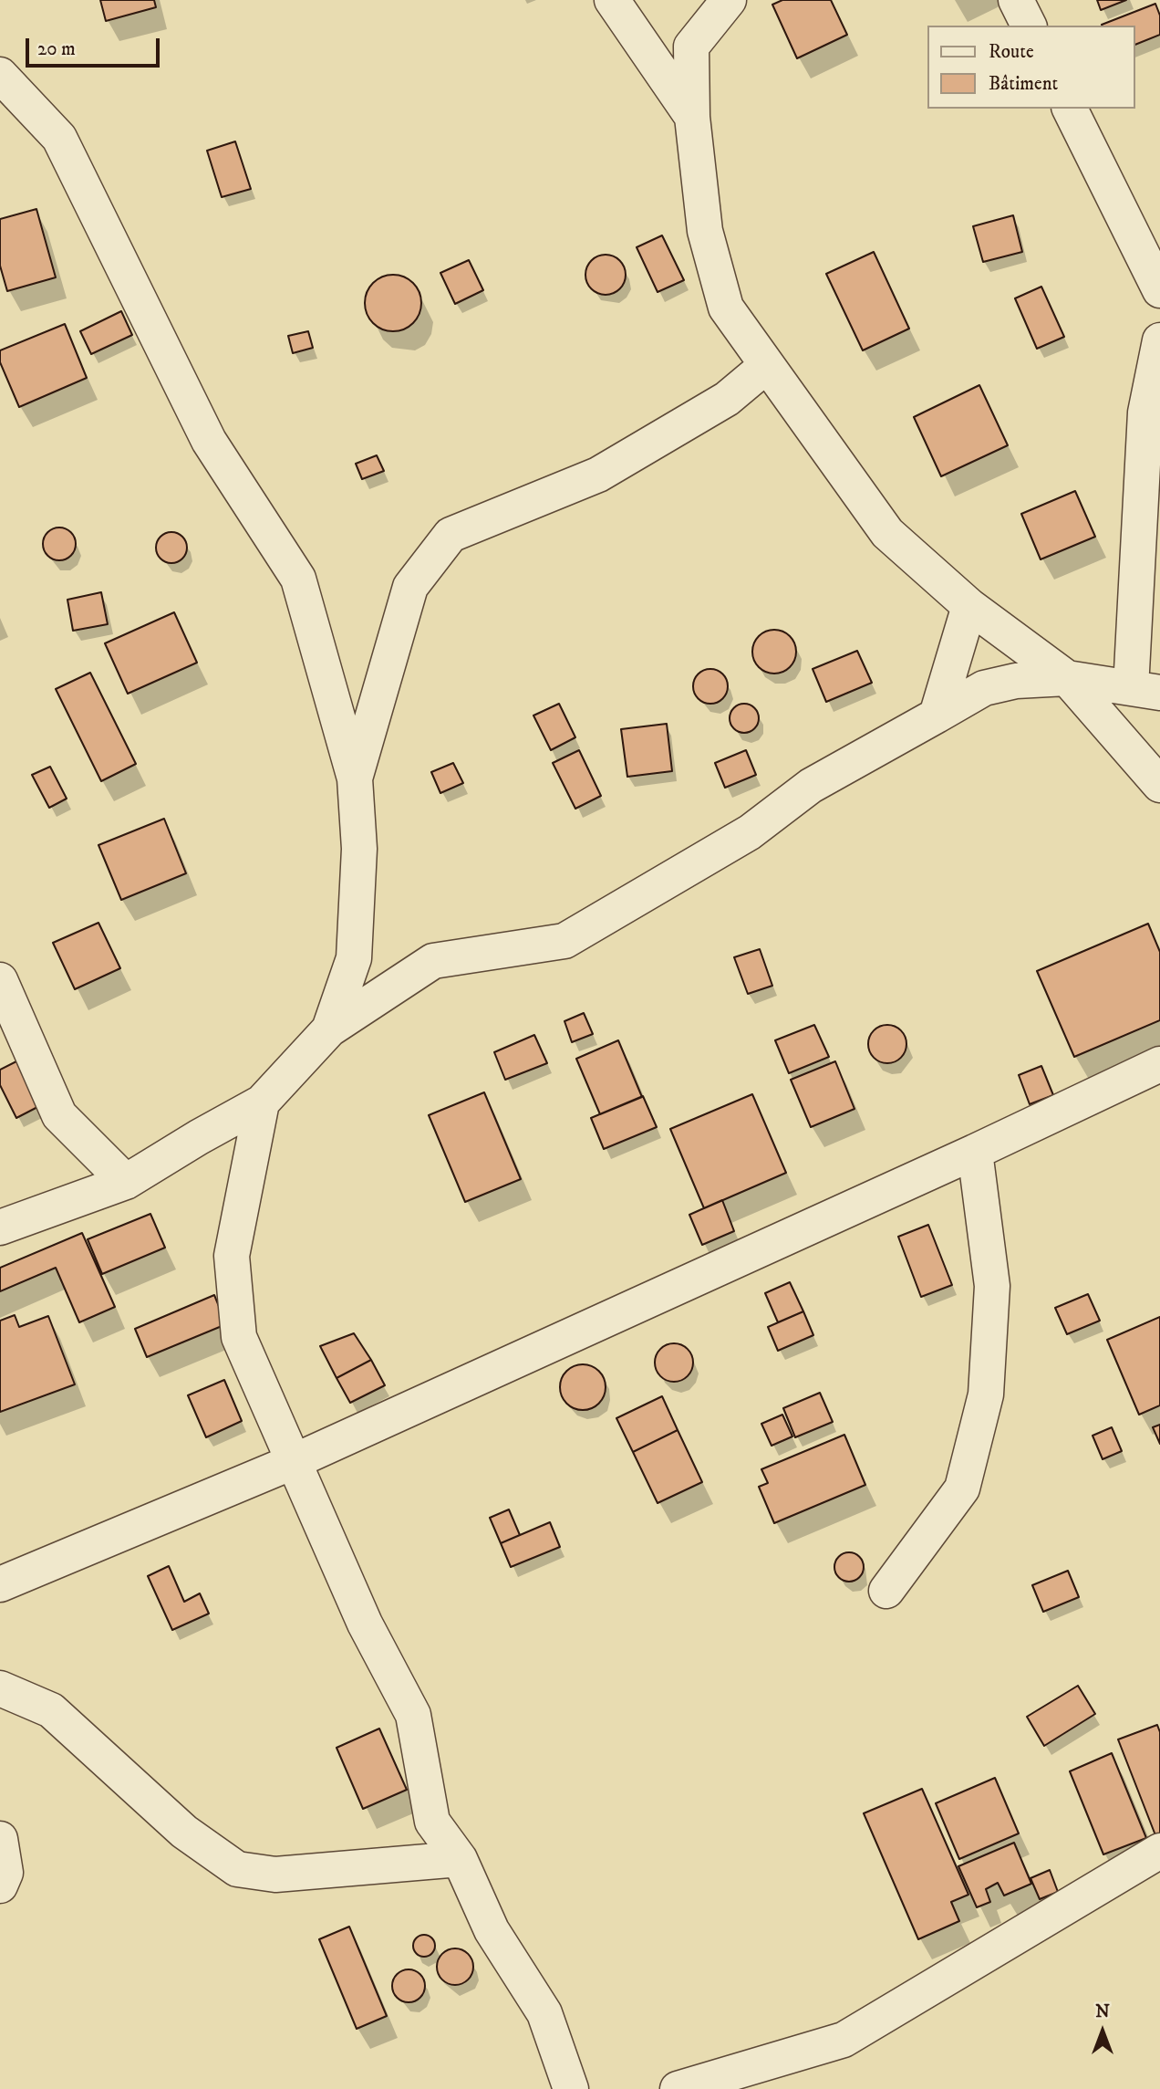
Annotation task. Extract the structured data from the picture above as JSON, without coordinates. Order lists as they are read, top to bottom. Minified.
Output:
{"legend":["Route","Bâtiment"],"scale_bar":"20 m","north":"top"}
